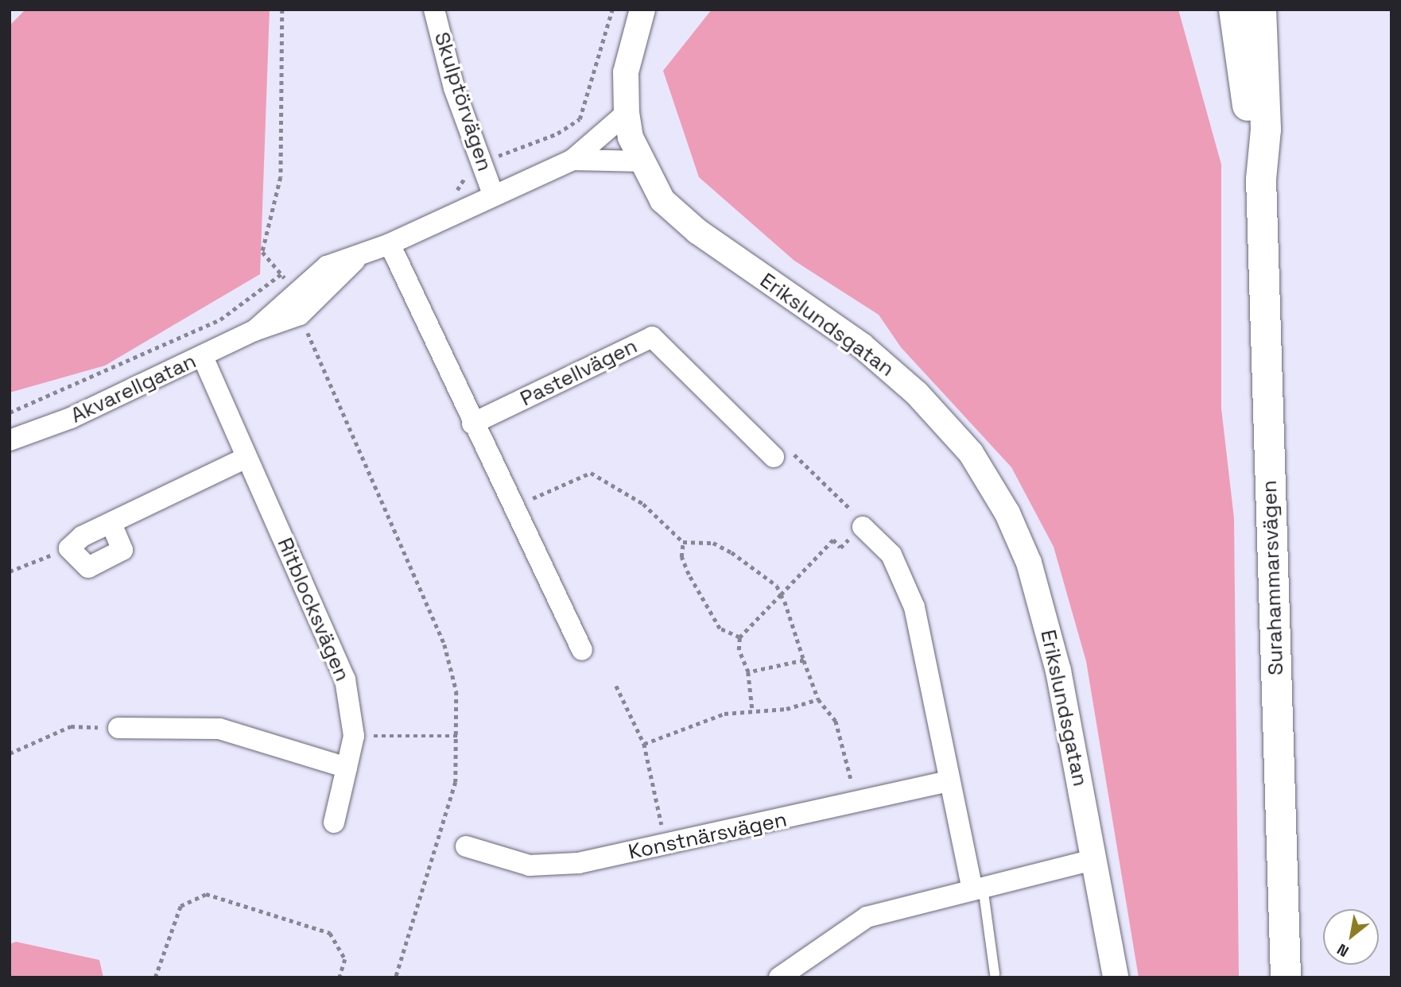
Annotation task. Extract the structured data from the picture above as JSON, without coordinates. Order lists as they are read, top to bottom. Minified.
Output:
{"streets":{"main road":["Surahammarsvägen"],"street":["Skulptörvägen","Erikslundsgatan","Pastellvägen","Akvarellgatan","Ritblocksvägen","Konstnärsvägen"]},"crossings":[["Skulptörvägen","Akvarellgatan"],["Erikslundsgatan","Akvarellgatan"],["Akvarellgatan","Ritblocksvägen"]],"north":"bottom left"}
